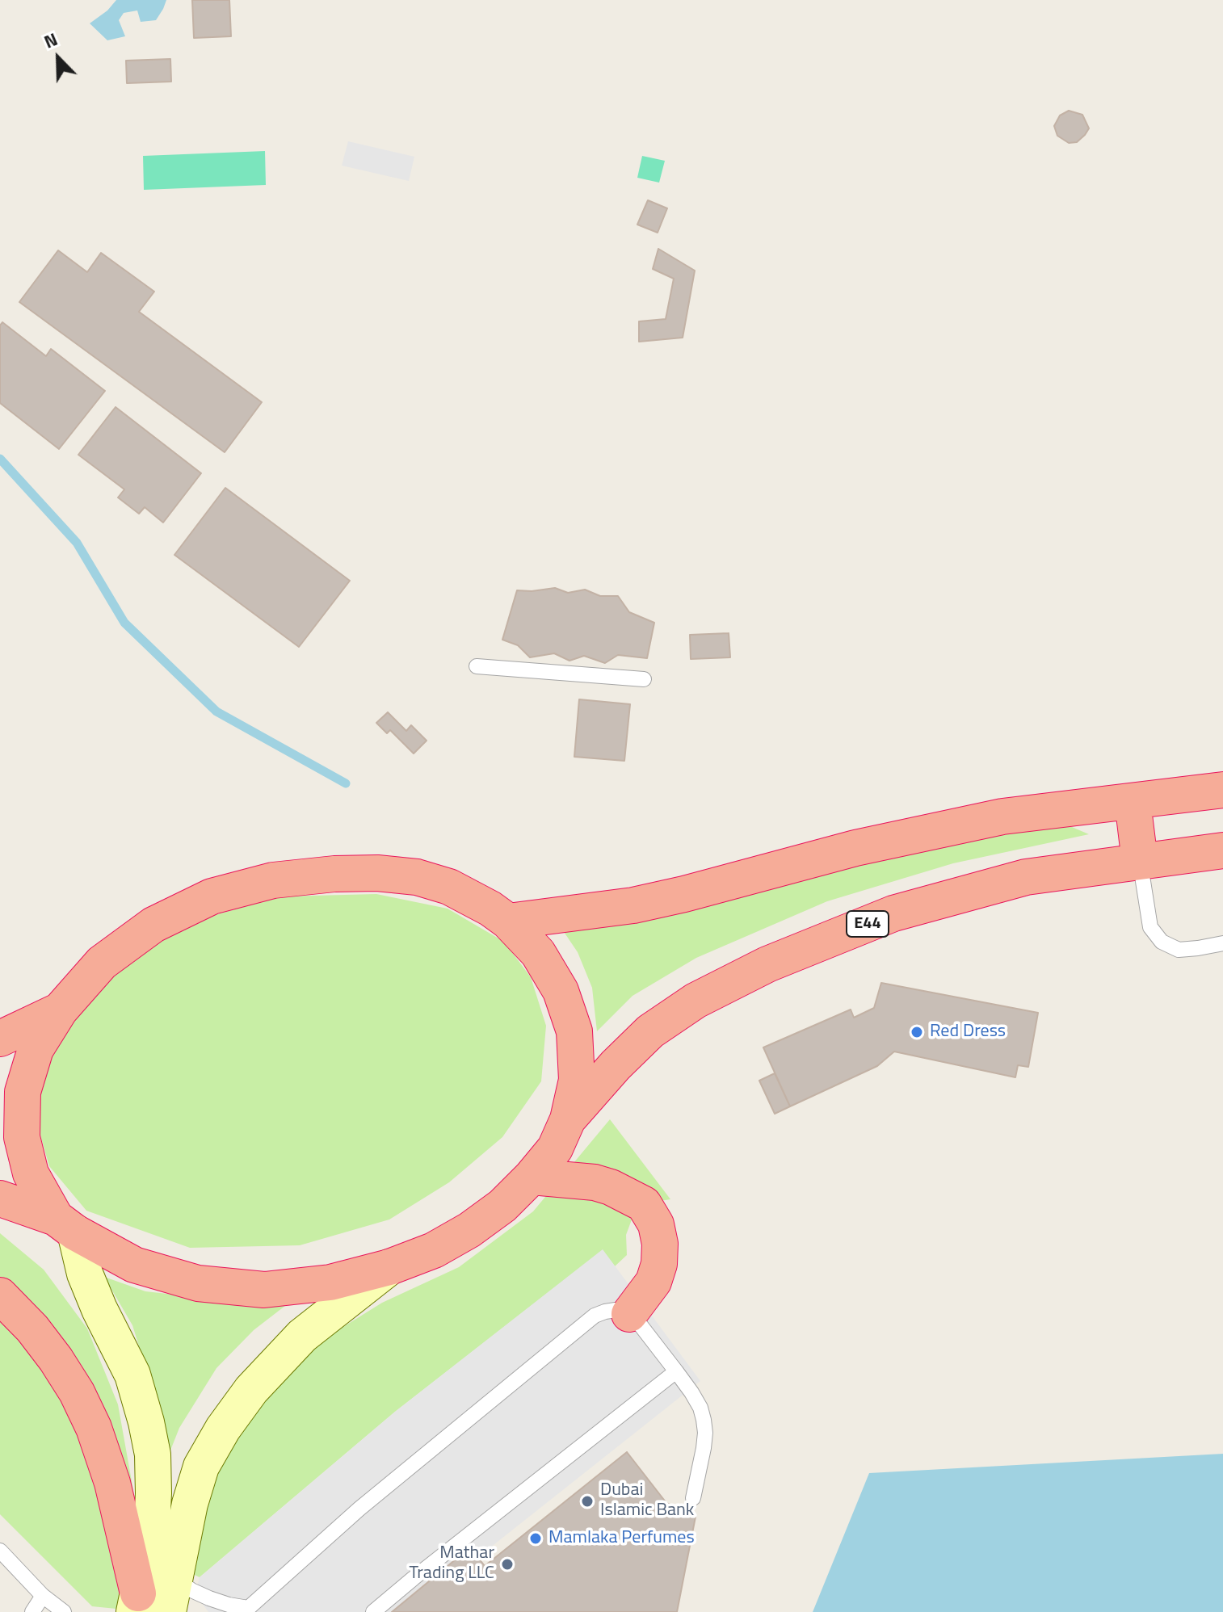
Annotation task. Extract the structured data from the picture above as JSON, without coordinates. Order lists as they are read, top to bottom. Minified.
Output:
{"streets":{"highway":["E44"]},"places":["Red Dress","Dubai Islamic Bank","Mamlaka Perfumes","Mathar Trading LLC"],"north":"top left"}
